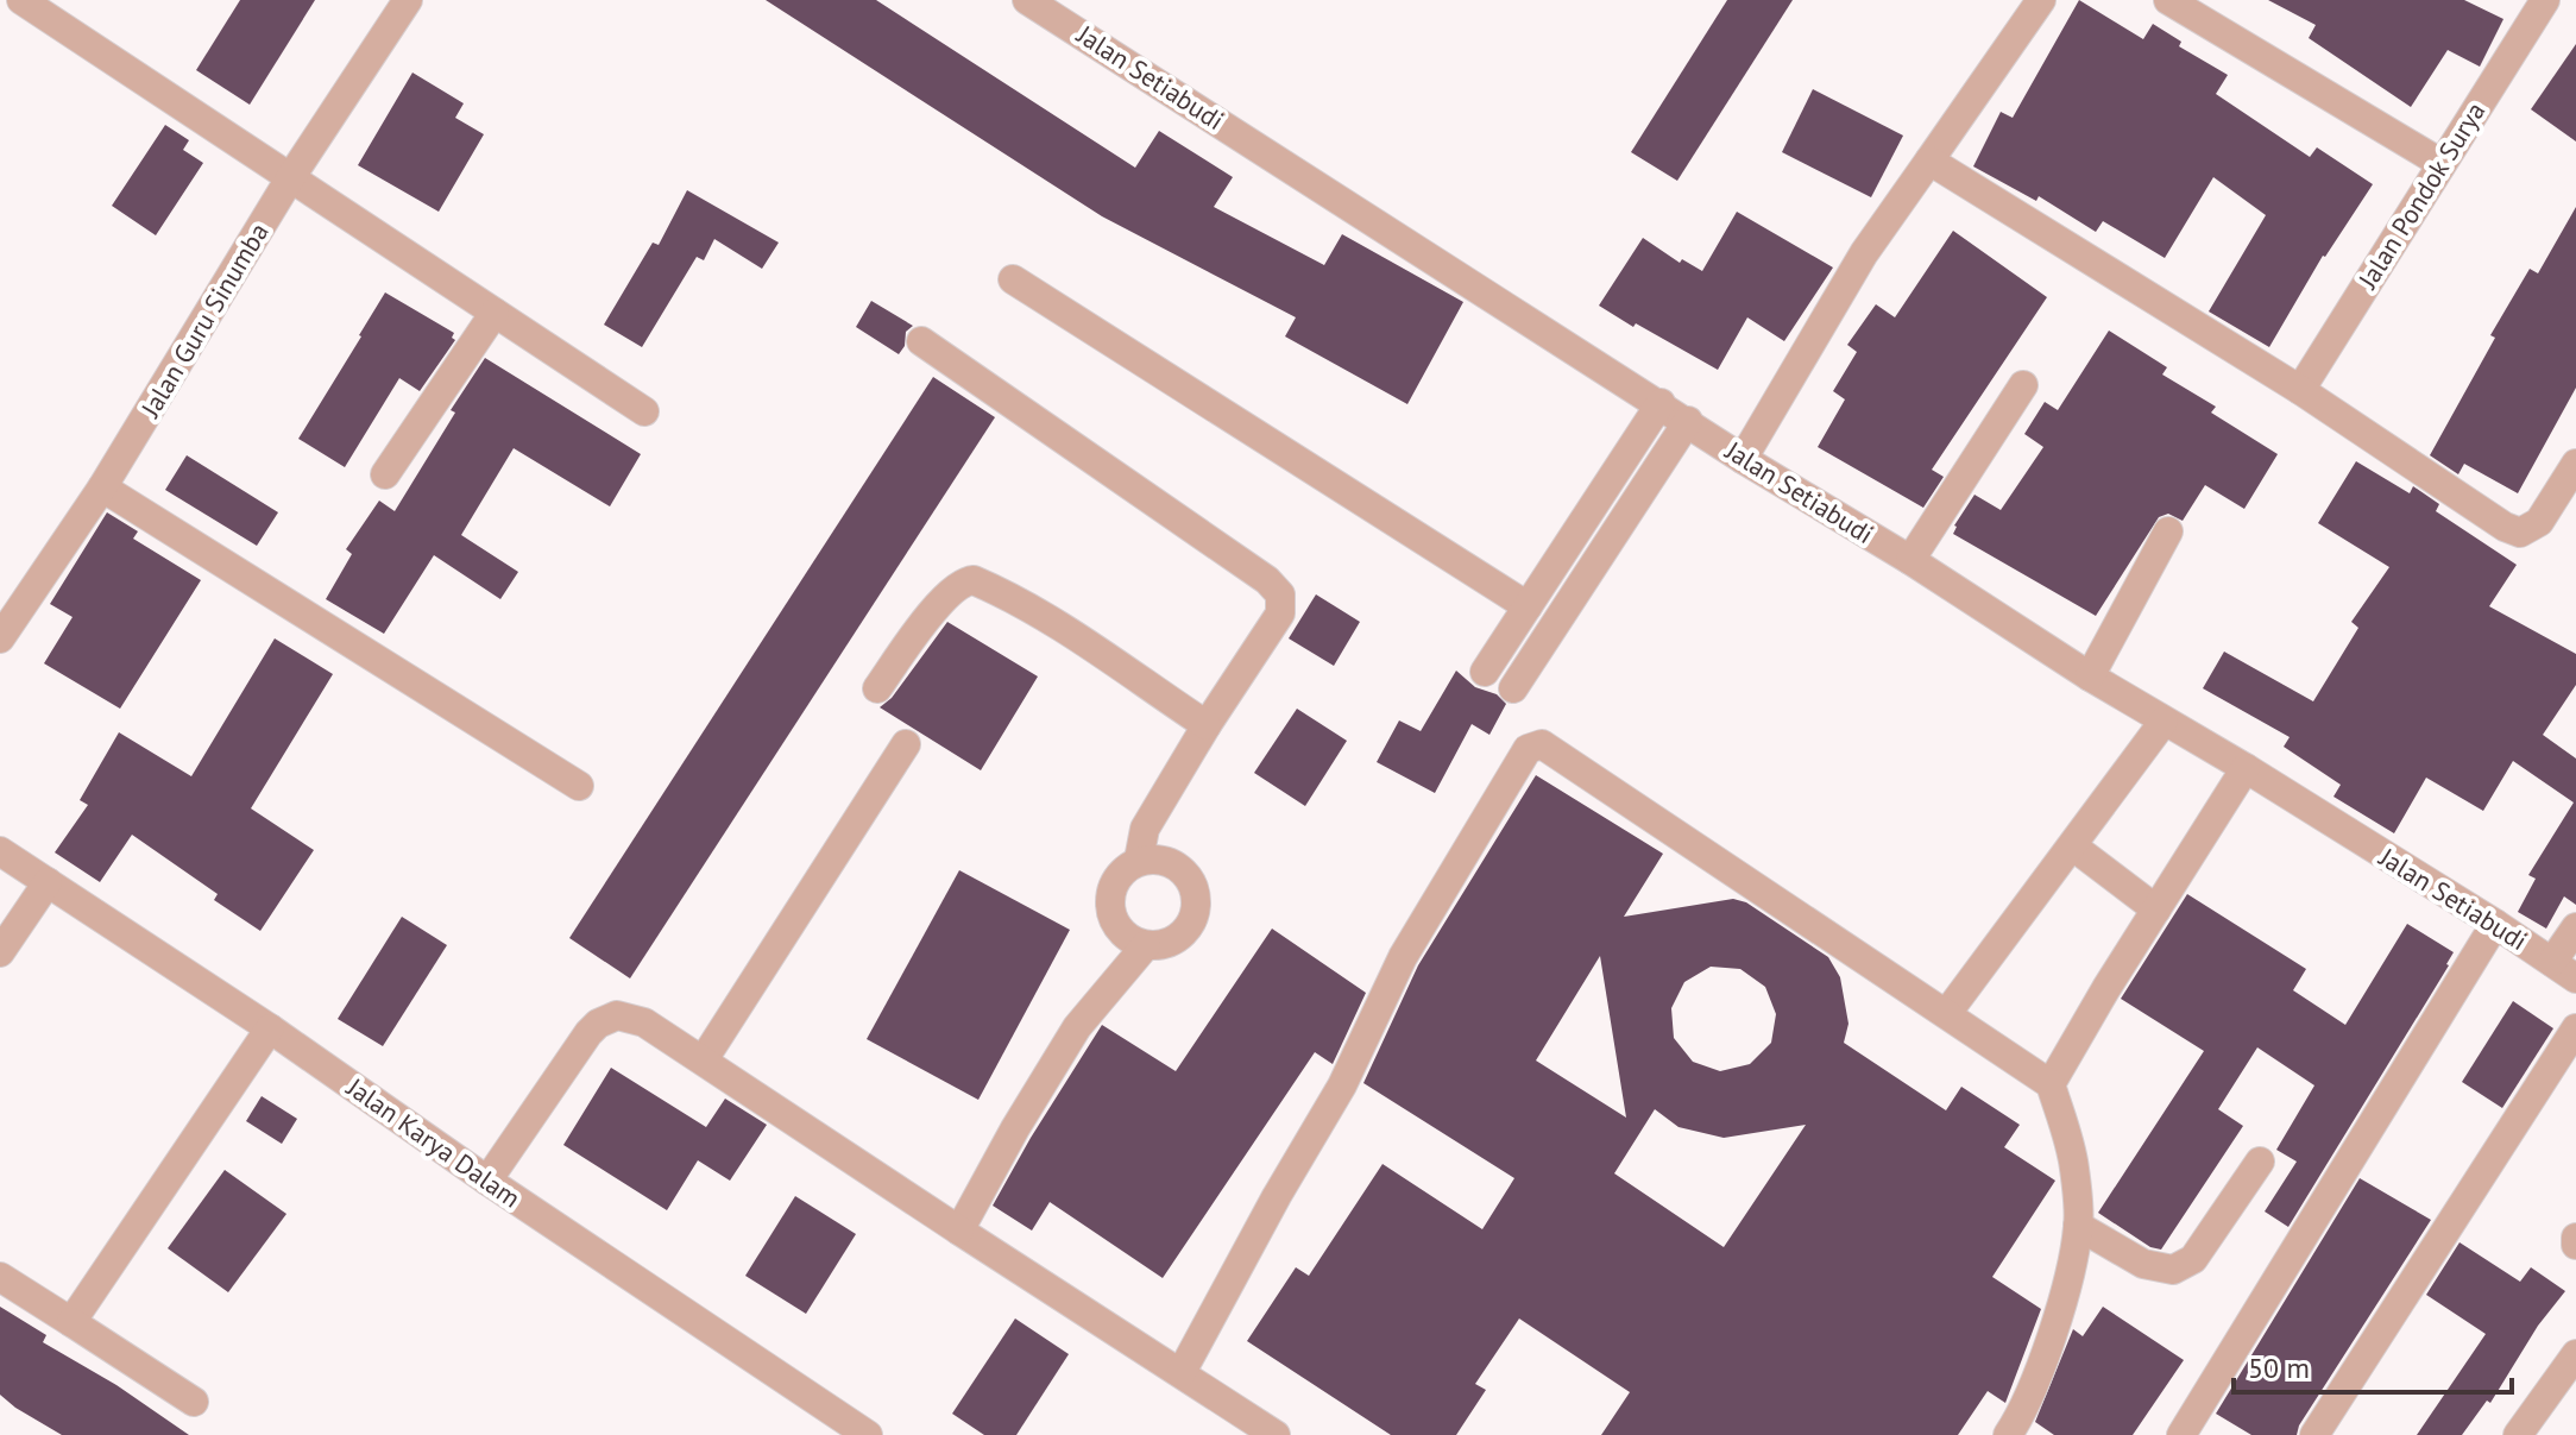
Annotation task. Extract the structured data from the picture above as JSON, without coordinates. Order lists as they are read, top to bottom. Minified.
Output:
{"streets":{"street":["Jalan Setiabudi","Jalan Pondok Surya","Jalan Guru Sinumba","Jalan Karya Dalam"]},"scale_bar":"50 m"}
